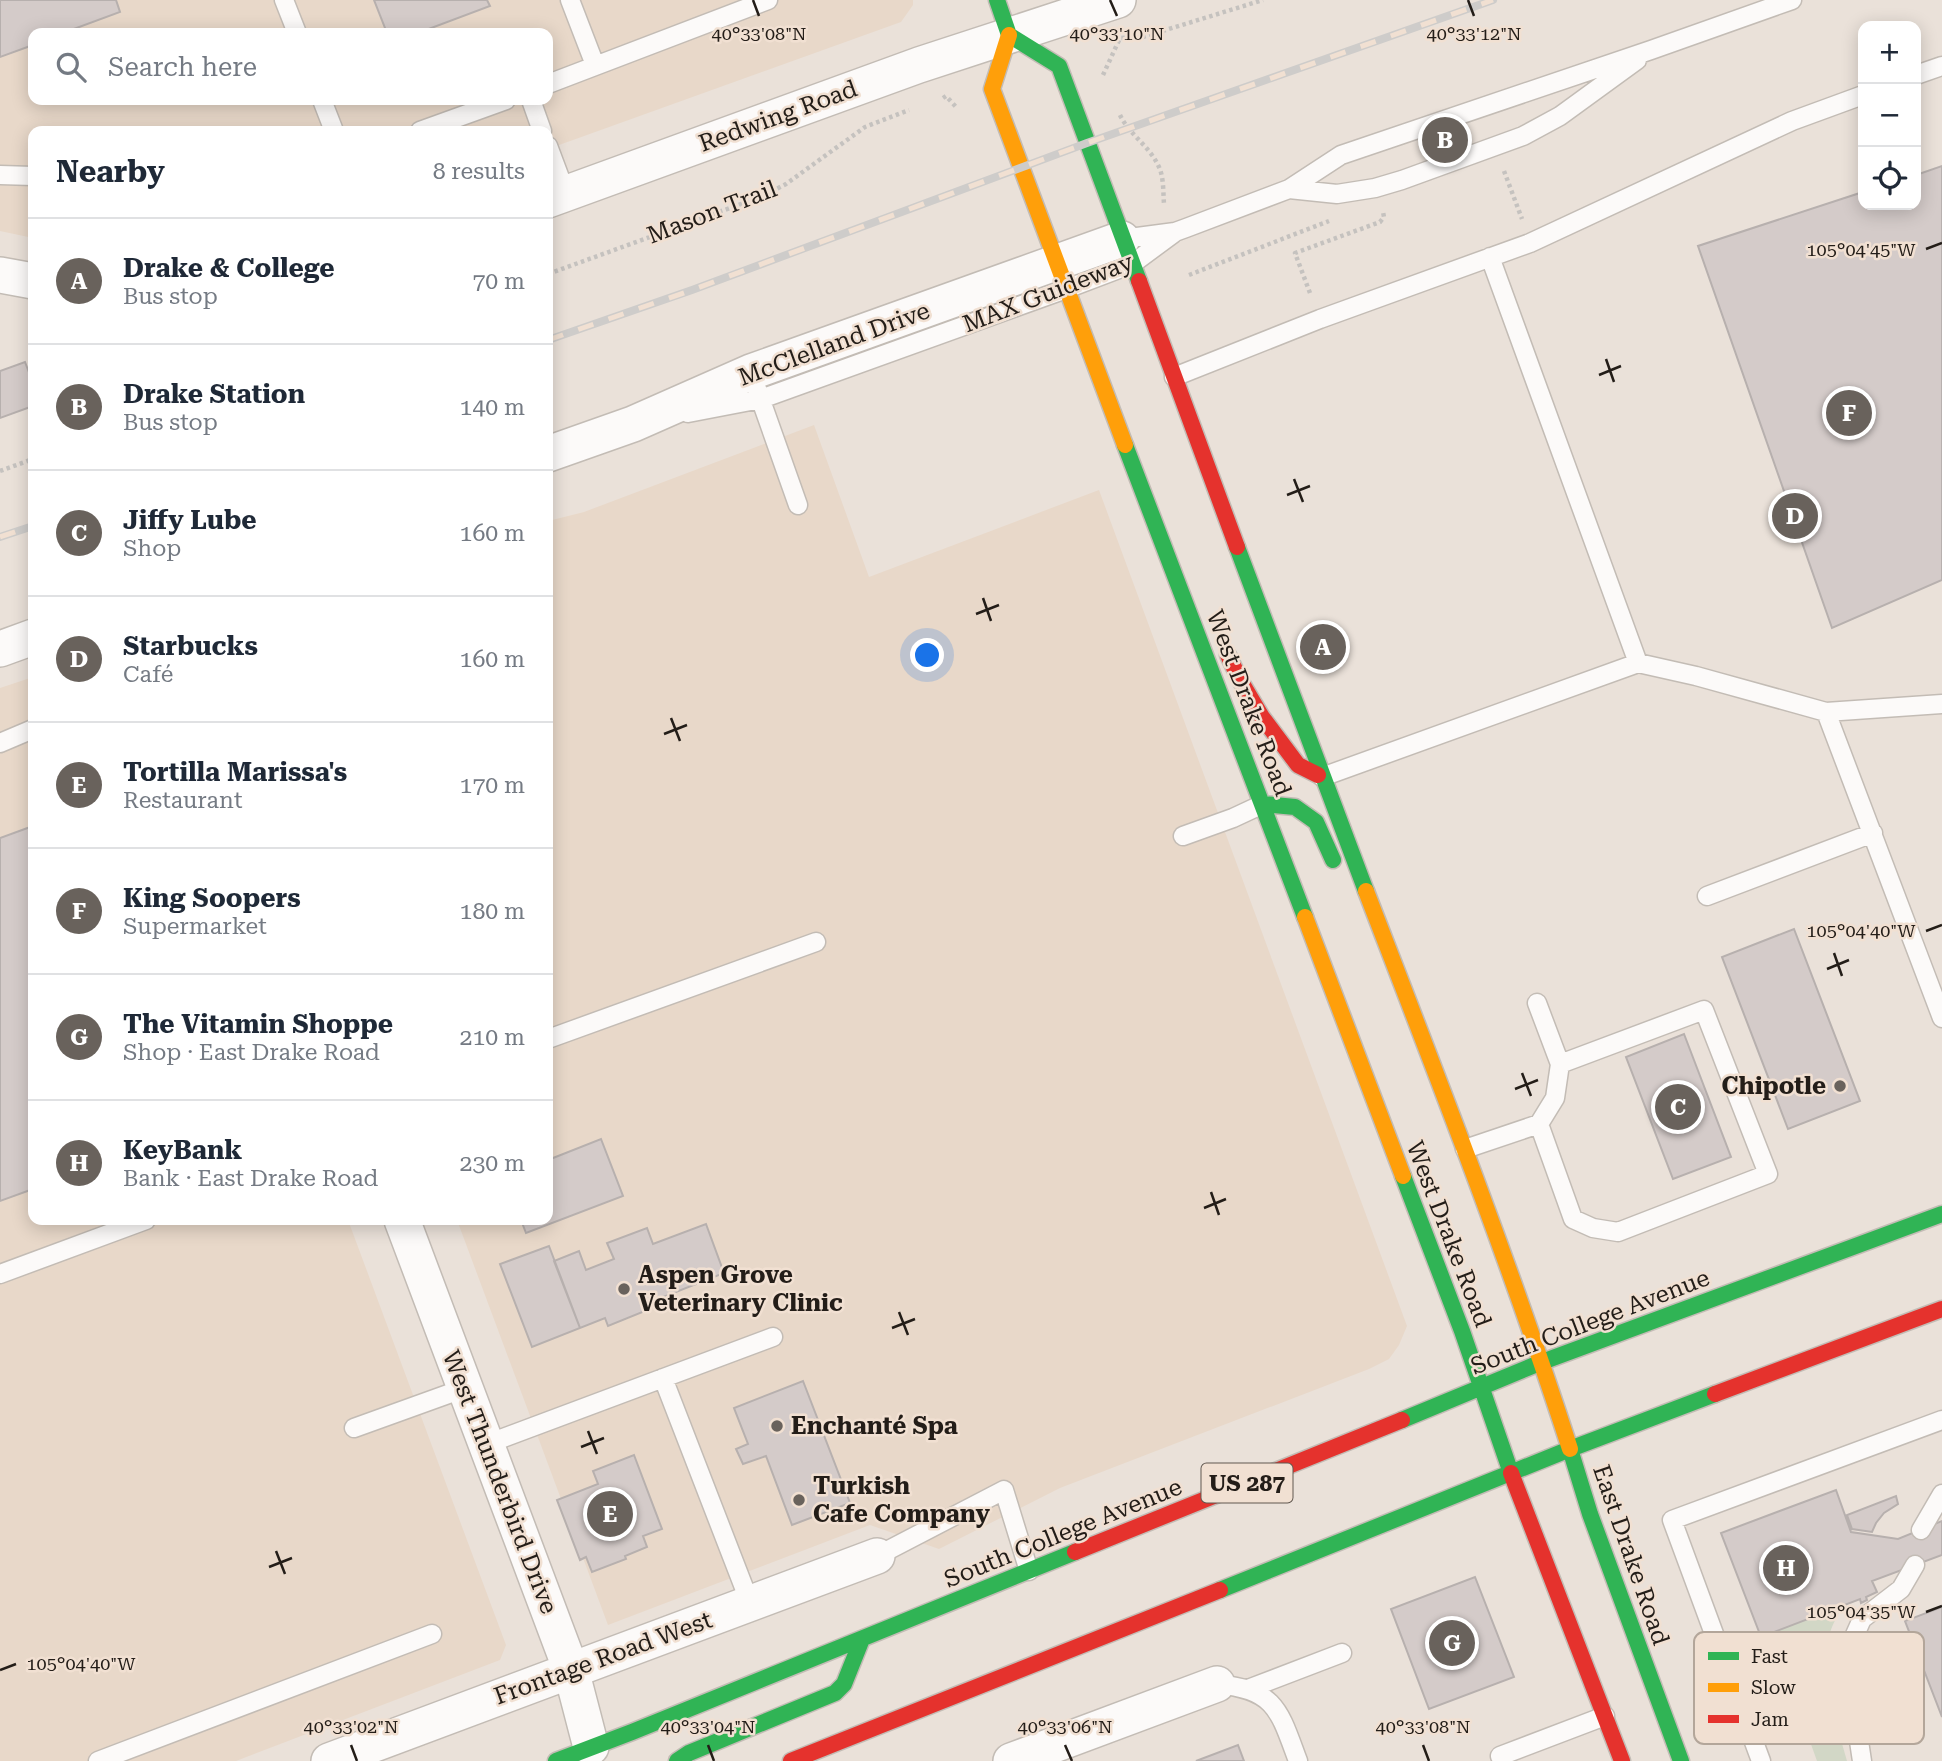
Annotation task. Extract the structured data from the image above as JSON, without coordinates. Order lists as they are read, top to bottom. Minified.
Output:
{"streets":{"main road":["West Drake Road","South College Avenue","US 287","East Drake Road"],"street":["Redwing Road","McClelland Drive","West Thunderbird Drive","Frontage Road West"],"lane":["MAX Guideway"],"path":["Mason Trail"]},"crossings":[["Redwing Road","West Drake Road"],["MAX Guideway","McClelland Drive"],["MAX Guideway","West Drake Road"],["McClelland Drive","West Drake Road"],["West Drake Road","South College Avenue"],["West Drake Road","East Drake Road"],["South College Avenue","West Thunderbird Drive"],["South College Avenue","East Drake Road"],["West Thunderbird Drive","Frontage Road West"]],"places":["Chipotle","Aspen Grove Veterinary Clinic","Enchanté Spa","Turkish Cafe Company"],"legend":["Fast","Slow","Jam"],"page":{"map_buttons":["+","−"],"search":"Search here","pins":["B","F","D","A","C","E","H","G"],"heading":["Nearby","8 results"],"list":[{"mark":"A","name":"Drake & College","note":"Bus stop","value":"70 m"},{"mark":"B","name":"Drake Station","note":"Bus stop","value":"140 m"},{"mark":"C","name":"Jiffy Lube","note":"Shop","value":"160 m"},{"mark":"D","name":"Starbucks","note":"Café","value":"160 m"},{"mark":"E","name":"Tortilla Marissa's","note":"Restaurant","value":"170 m"},{"mark":"F","name":"King Soopers","note":"Supermarket","value":"180 m"},{"mark":"G","name":"The Vitamin Shoppe","note":"Shop · East Drake Road","value":"210 m"},{"mark":"H","name":"KeyBank","note":"Bank · East Drake Road","value":"230 m"}]},"coordinates":["40°33'08\"N","40°33'10\"N","40°33'12\"N","105°04'45\"W","105°04'40\"W","105°04'35\"W","40°33'02\"N","40°33'04\"N","40°33'06\"N"]}
